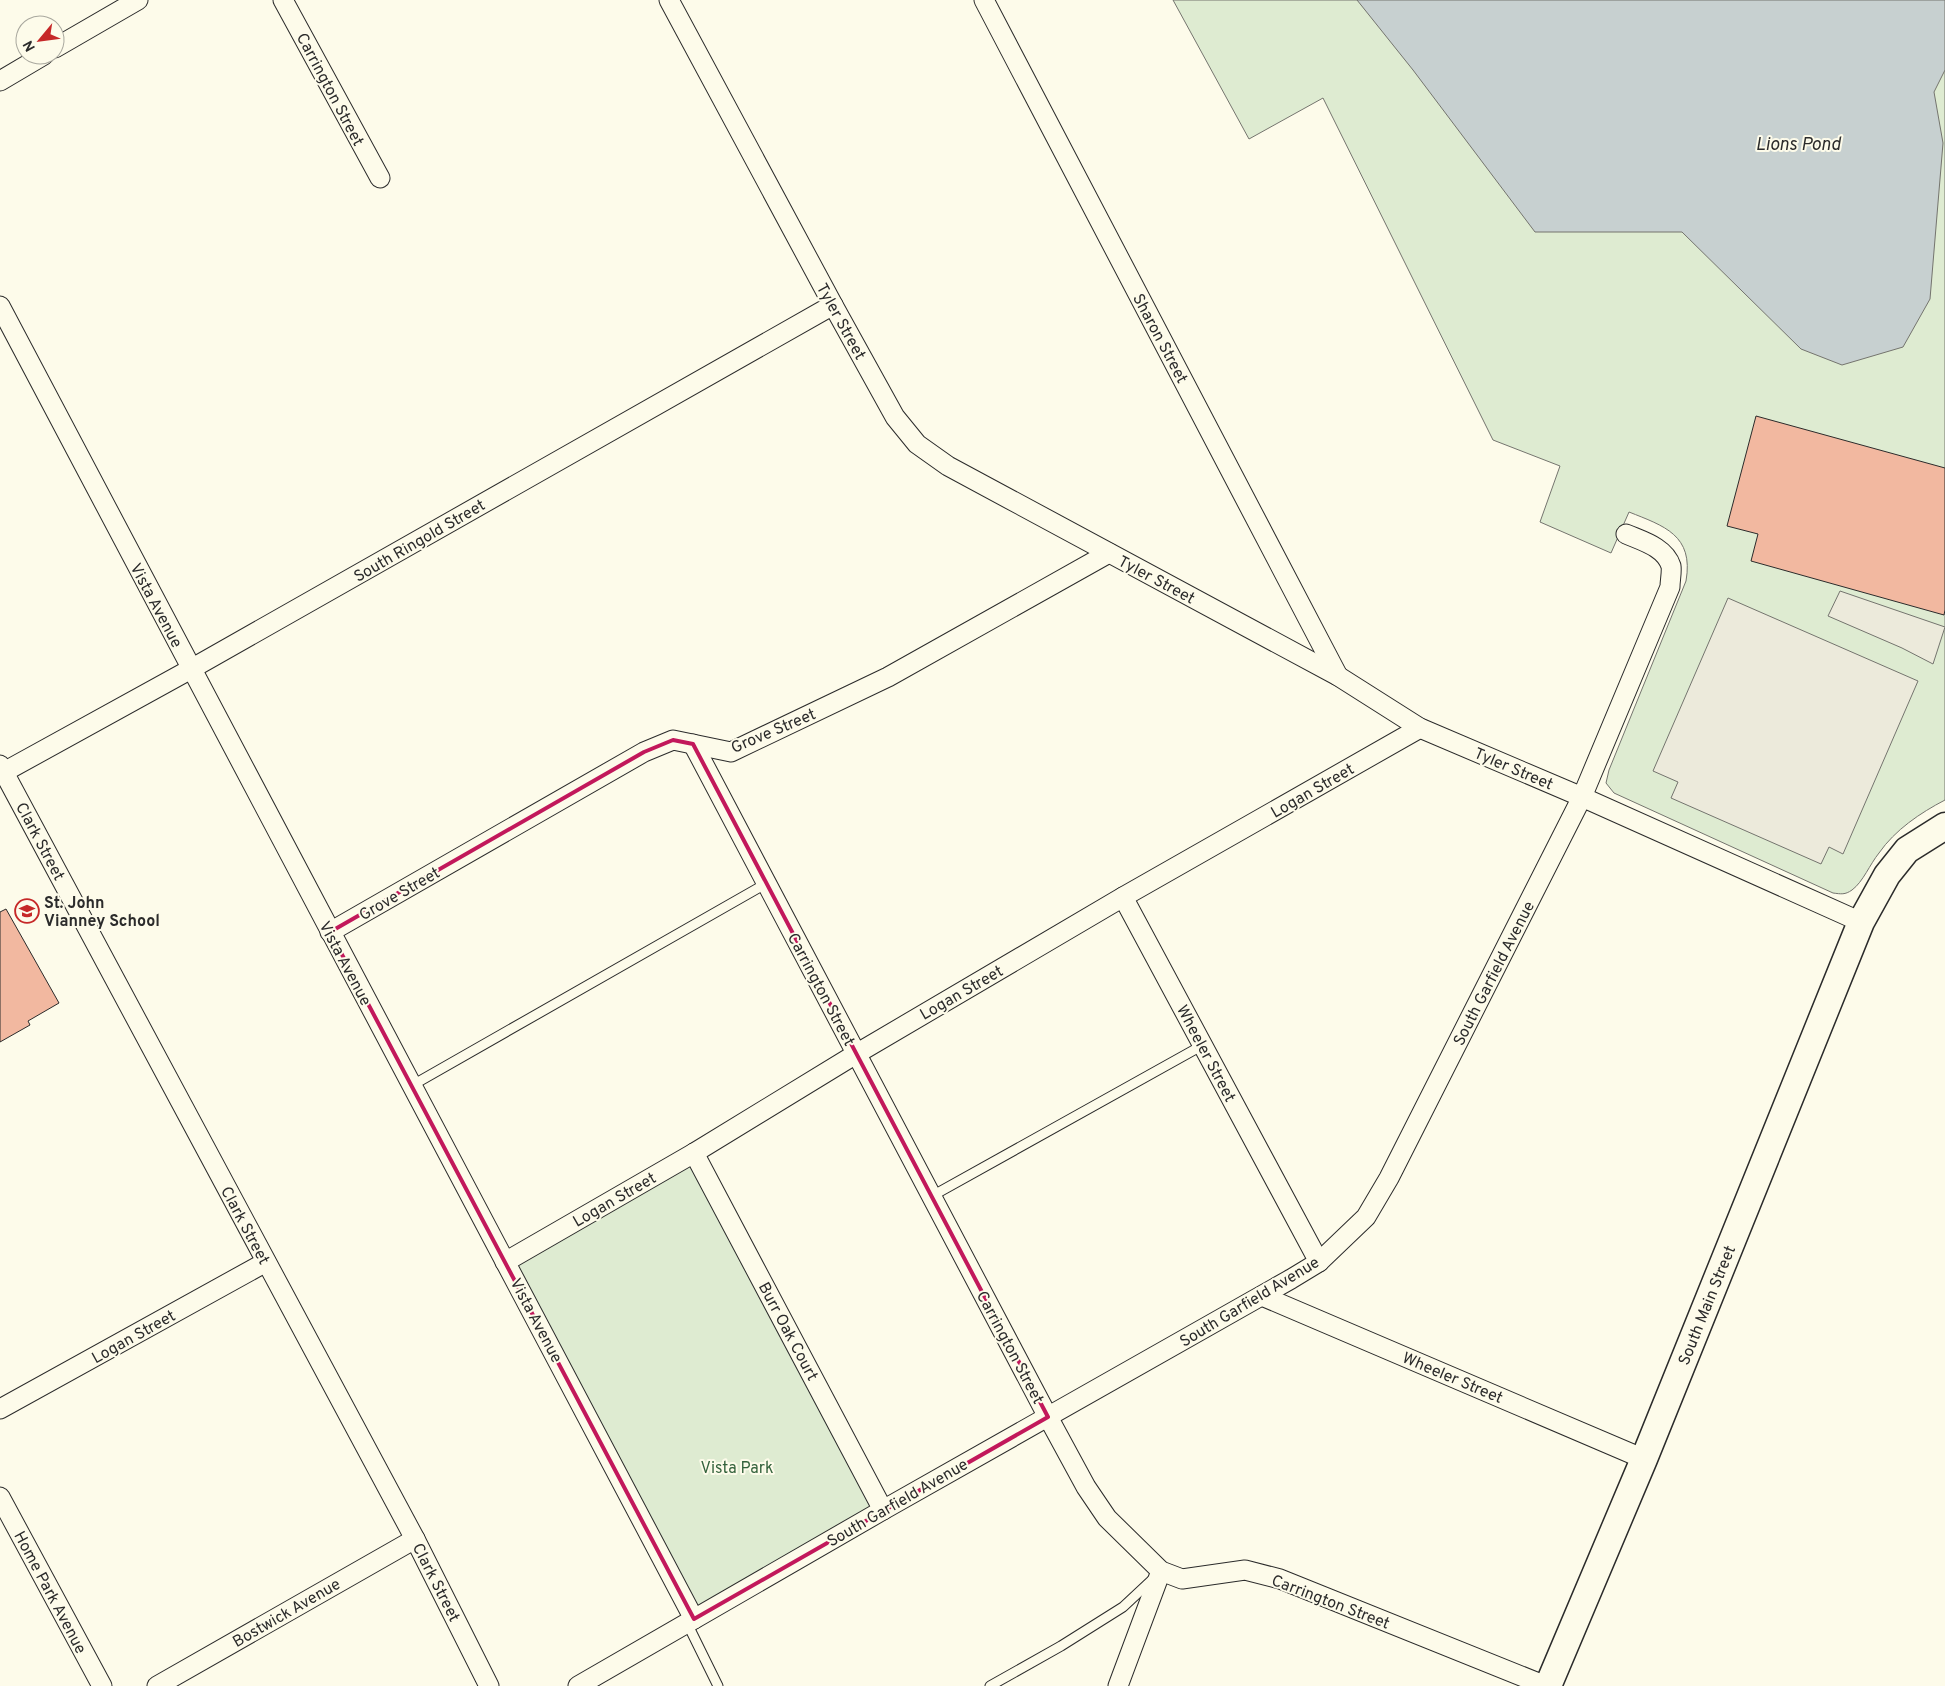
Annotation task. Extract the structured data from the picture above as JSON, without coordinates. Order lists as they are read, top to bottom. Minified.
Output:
{"streets":{"main road":["South Main Street"],"street":["Carrington Street","Tyler Street","Sharon Street","South Ringold Street","Vista Avenue","Grove Street","Logan Street","Clark Street","South Garfield Avenue","Wheeler Street","Burr Oak Court","Home Park Avenue","Bostwick Avenue"]},"crossings":[["Carrington Street","Grove Street"],["Carrington Street","Logan Street"],["Carrington Street","South Garfield Avenue"],["Carrington Street","South Main Street"],["Tyler Street","Sharon Street"],["Tyler Street","South Ringold Street"],["Tyler Street","Grove Street"],["Tyler Street","Logan Street"],["Tyler Street","South Garfield Avenue"],["Tyler Street","South Main Street"],["South Ringold Street","Vista Avenue"],["South Ringold Street","Clark Street"],["Vista Avenue","Grove Street"],["Vista Avenue","Logan Street"],["Vista Avenue","South Garfield Avenue"],["Logan Street","Clark Street"],["Logan Street","Wheeler Street"],["Logan Street","Burr Oak Court"],["Clark Street","Bostwick Avenue"],["South Garfield Avenue","Wheeler Street"],["South Garfield Avenue","Burr Oak Court"],["Wheeler Street","South Main Street"]],"water":["Lions Pond"],"parks":["Vista Park"],"places":{"school or university":["St. John Vianney School"]},"north":"bottom left"}
